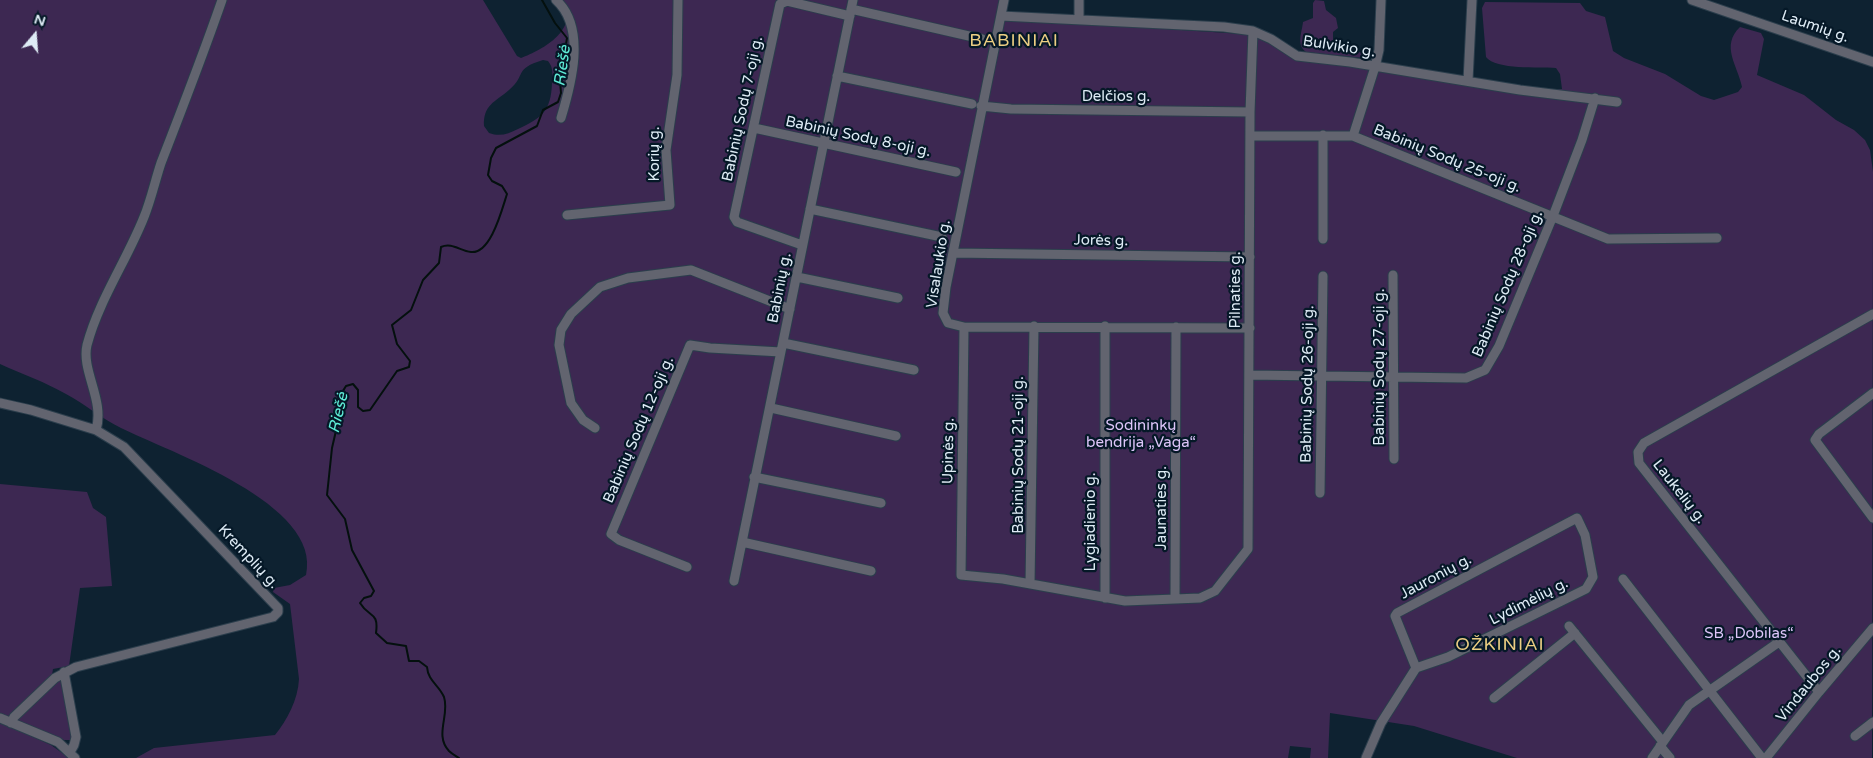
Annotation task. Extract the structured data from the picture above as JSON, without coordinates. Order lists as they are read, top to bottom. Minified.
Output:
{"streets":{"street":["Laumių g.","Bulvikio g.","Delčios g.","Babinių Sodų 7-oji g.","Babinių Sodų 8-oji g.","Korių g.","Babinių Sodų 25-oji g.","Jorės g.","Visalaukio g.","Babinių Sodų 28-oji g.","Babinių g.","Pilnaties g.","Babinių Sodų 27-oji g.","Babinių Sodų 26-oji g.","Babinių Sodų 12-oji g.","Upinės g.","Babinių Sodų 21-oji g.","Laukelių g.","Jaunaties g.","Lygiadienio g.","Kremplių g.","Jauronių g.","Lydimėlių g.","Vindaubos g."]},"crossings":[["Bulvikio g.","Visalaukio g."],["Bulvikio g.","Babinių Sodų 28-oji g."],["Bulvikio g.","Pilnaties g."],["Delčios g.","Visalaukio g."],["Delčios g.","Pilnaties g."],["Babinių Sodų 7-oji g.","Babinių Sodų 8-oji g."],["Babinių Sodų 7-oji g.","Babinių g."],["Babinių Sodų 8-oji g.","Babinių g."],["Babinių Sodų 25-oji g.","Babinių Sodų 28-oji g."],["Babinių Sodų 25-oji g.","Pilnaties g."],["Jorės g.","Visalaukio g."],["Jorės g.","Pilnaties g."],["Visalaukio g.","Upinės g."],["Babinių Sodų 28-oji g.","Pilnaties g."],["Babinių Sodų 28-oji g.","Babinių Sodų 27-oji g."],["Babinių Sodų 28-oji g.","Babinių Sodų 26-oji g."],["Babinių g.","Babinių Sodų 12-oji g."],["Pilnaties g.","Jaunaties g."],["Upinės g.","Babinių Sodų 21-oji g."],["Laukelių g.","Vindaubos g."],["Jauronių g.","Lydimėlių g."]],"districts":["BABINIAI","OŽKINIAI"],"water":["Riešė"],"parks":["Sodininkų bendrija „Vaga“","SB „Dobilas“"],"north":"top"}
